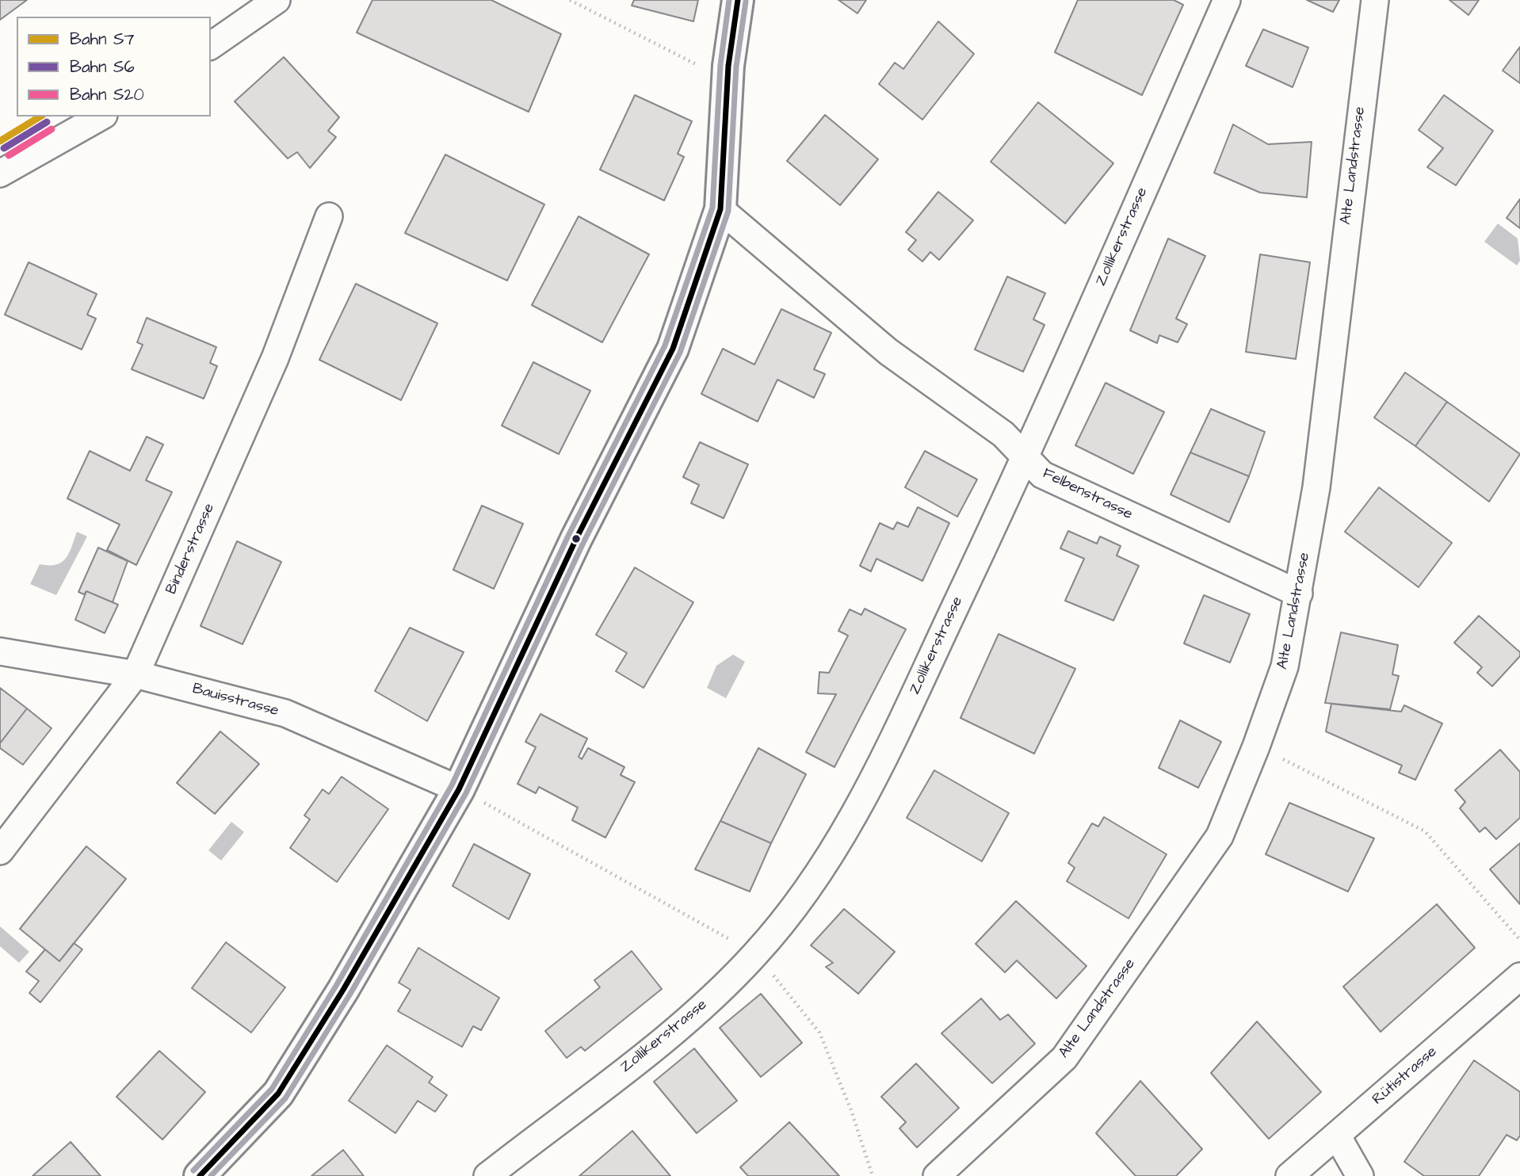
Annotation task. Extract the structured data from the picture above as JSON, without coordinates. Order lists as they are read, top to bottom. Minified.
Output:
{"streets":{"street":["Alte Landstrasse","Zollikerstrasse","Felbenstrasse","Binderstrasse","Bauisstrasse","Rütistrasse"]},"crossings":[["Alte Landstrasse","Felbenstrasse"],["Zollikerstrasse","Felbenstrasse"],["Binderstrasse","Bauisstrasse"]],"lines":["rail line S7","rail line S6","rail line S20"],"legend":["Bahn S7","Bahn S6","Bahn S20"]}
